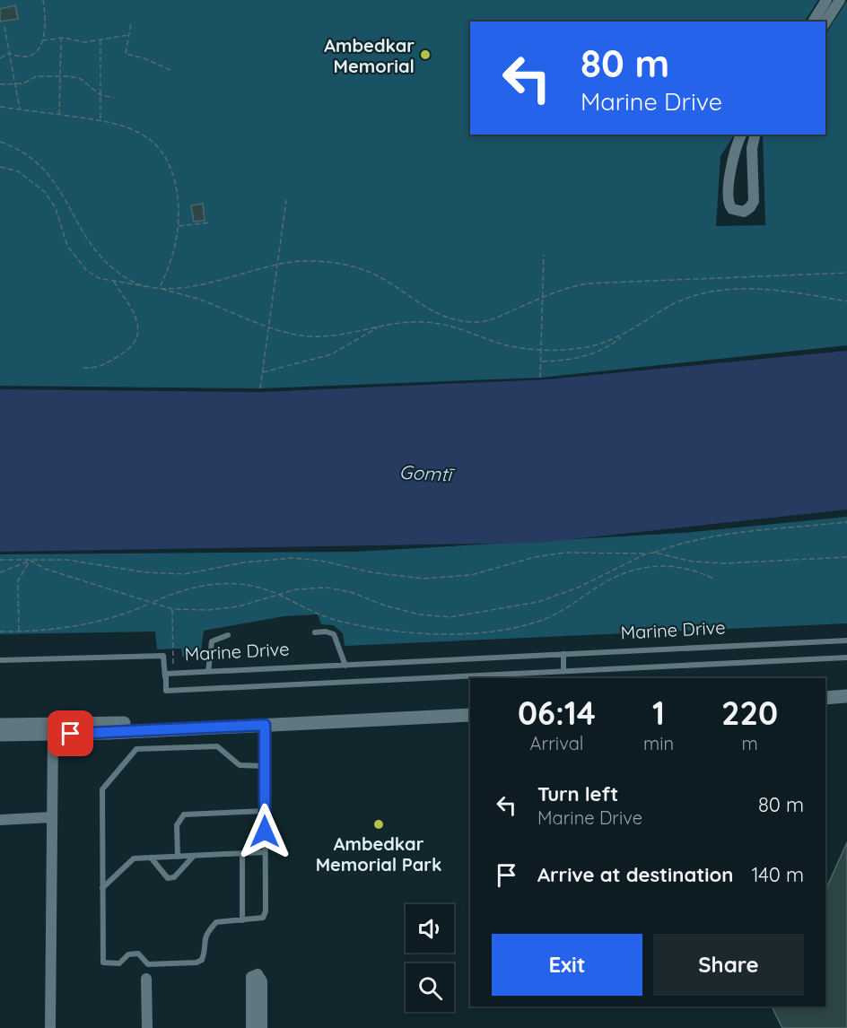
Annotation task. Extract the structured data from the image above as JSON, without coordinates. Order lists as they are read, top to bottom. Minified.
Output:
{"streets":{"lane":["Marine Drive"]},"water":["Gomtī"],"places":["Ambedkar Memorial","Ambedkar Memorial Park"],"page":{"turn":["80 m","Marine Drive"],"eta":["06:14","Arrival","1","min","220","m"],"list":[{"name":"Turn left","note":"Marine Drive","value":"80 m"},{"name":"Arrive at destination","value":"140 m"}],"buttons":["Exit","Share"]}}
